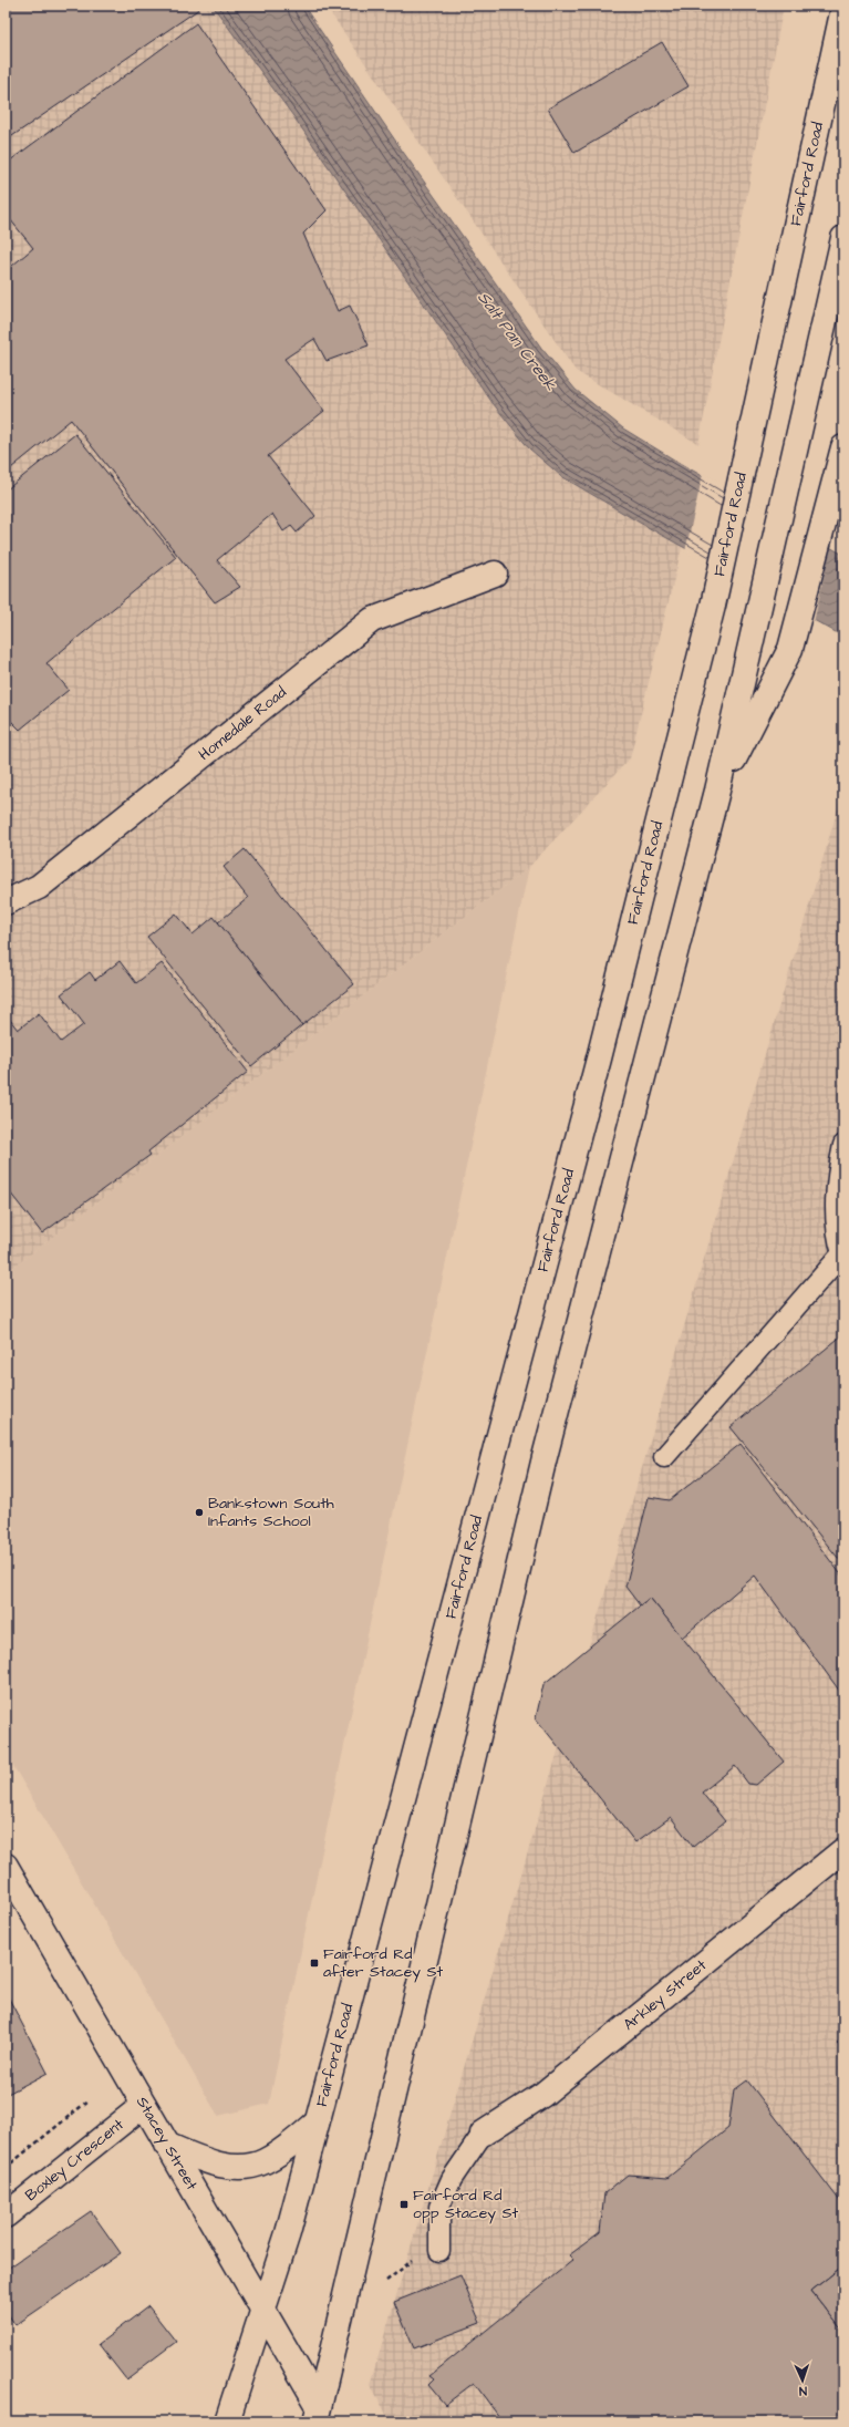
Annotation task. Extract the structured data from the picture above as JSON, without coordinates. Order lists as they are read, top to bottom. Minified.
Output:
{"streets":{"main road":["Fairford Road","Homedale Road","Arkley Street","Stacey Street","Boxley Crescent"]},"crossings":[["Fairford Road","Stacey Street"],["Stacey Street","Boxley Crescent"]],"water":["Salt Pan Creek"],"places":{"other":["Bankstown South Infants School"],"transit":["Fairford Rd after Stacey St","Fairford Rd opp Stacey St"]},"north":"bottom"}
